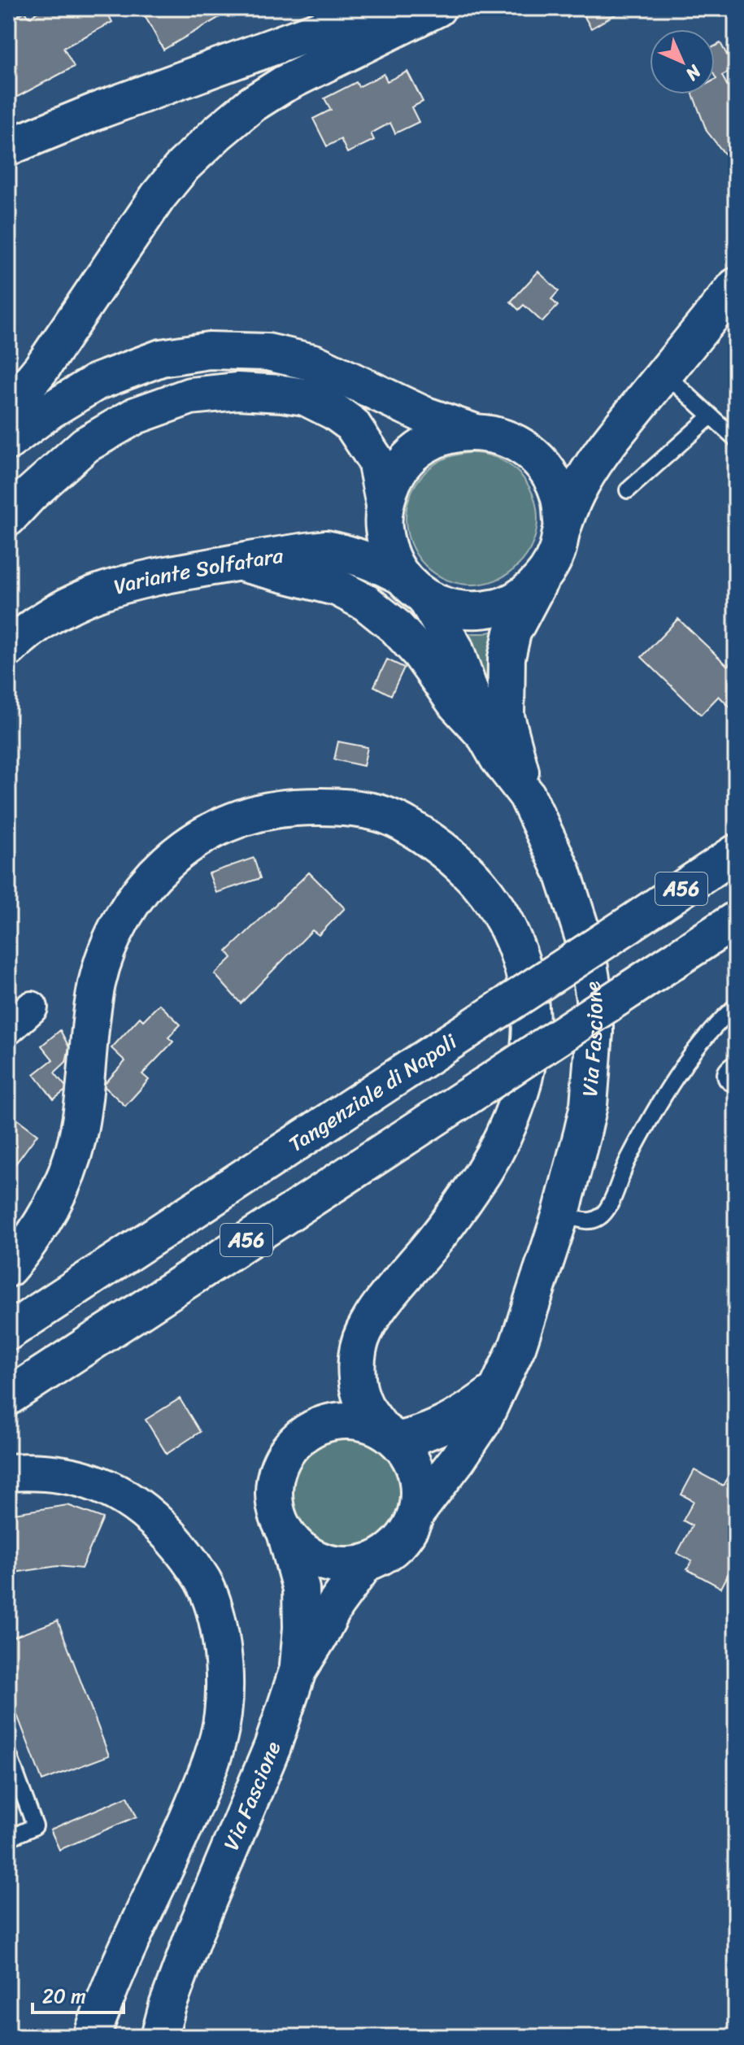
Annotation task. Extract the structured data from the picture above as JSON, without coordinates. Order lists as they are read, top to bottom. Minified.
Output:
{"streets":{"main road":["Variante Solfatara","A56","Via Fascione","Tangenziale di Napoli"]},"crossings":[["Variante Solfatara","Via Fascione"]],"scale_bar":"20 m","north":"bottom right"}
